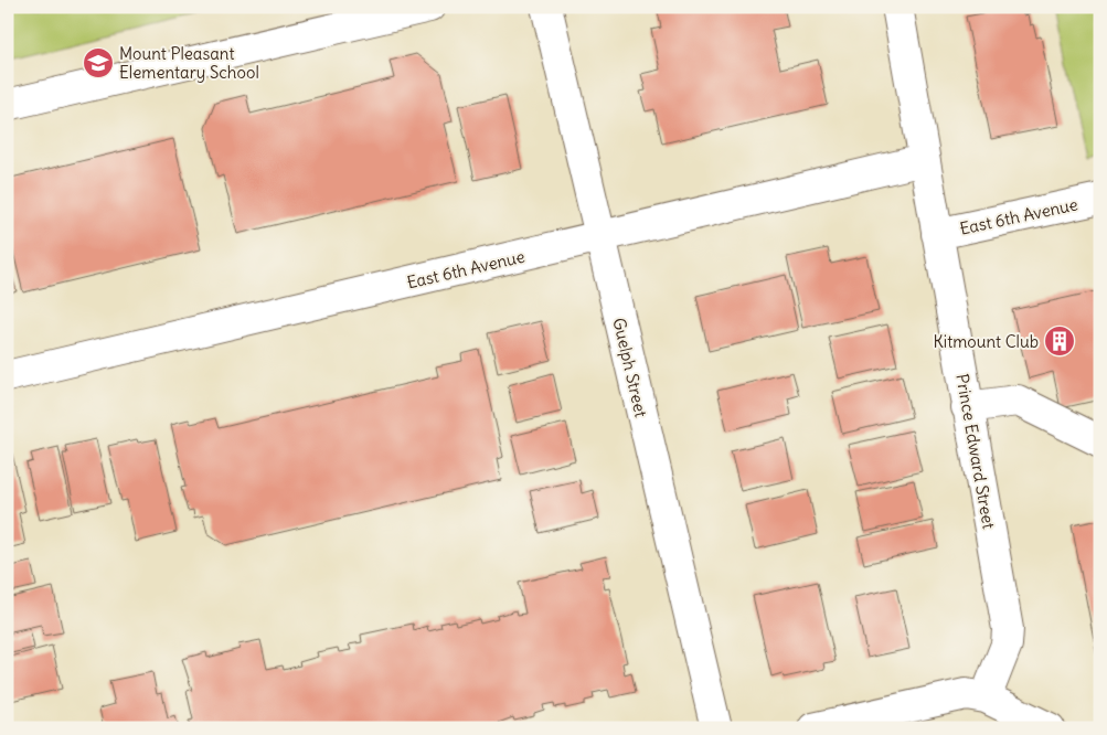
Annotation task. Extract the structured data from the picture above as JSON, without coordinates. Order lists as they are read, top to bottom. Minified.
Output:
{"streets":{"street":["East 6th Avenue","Guelph Street","Prince Edward Street"]},"crossings":[["East 6th Avenue","Guelph Street"],["East 6th Avenue","Prince Edward Street"]],"places":{"school or university":["Mount Pleasant Elementary School"],"building":["Kitmount Club"]}}
